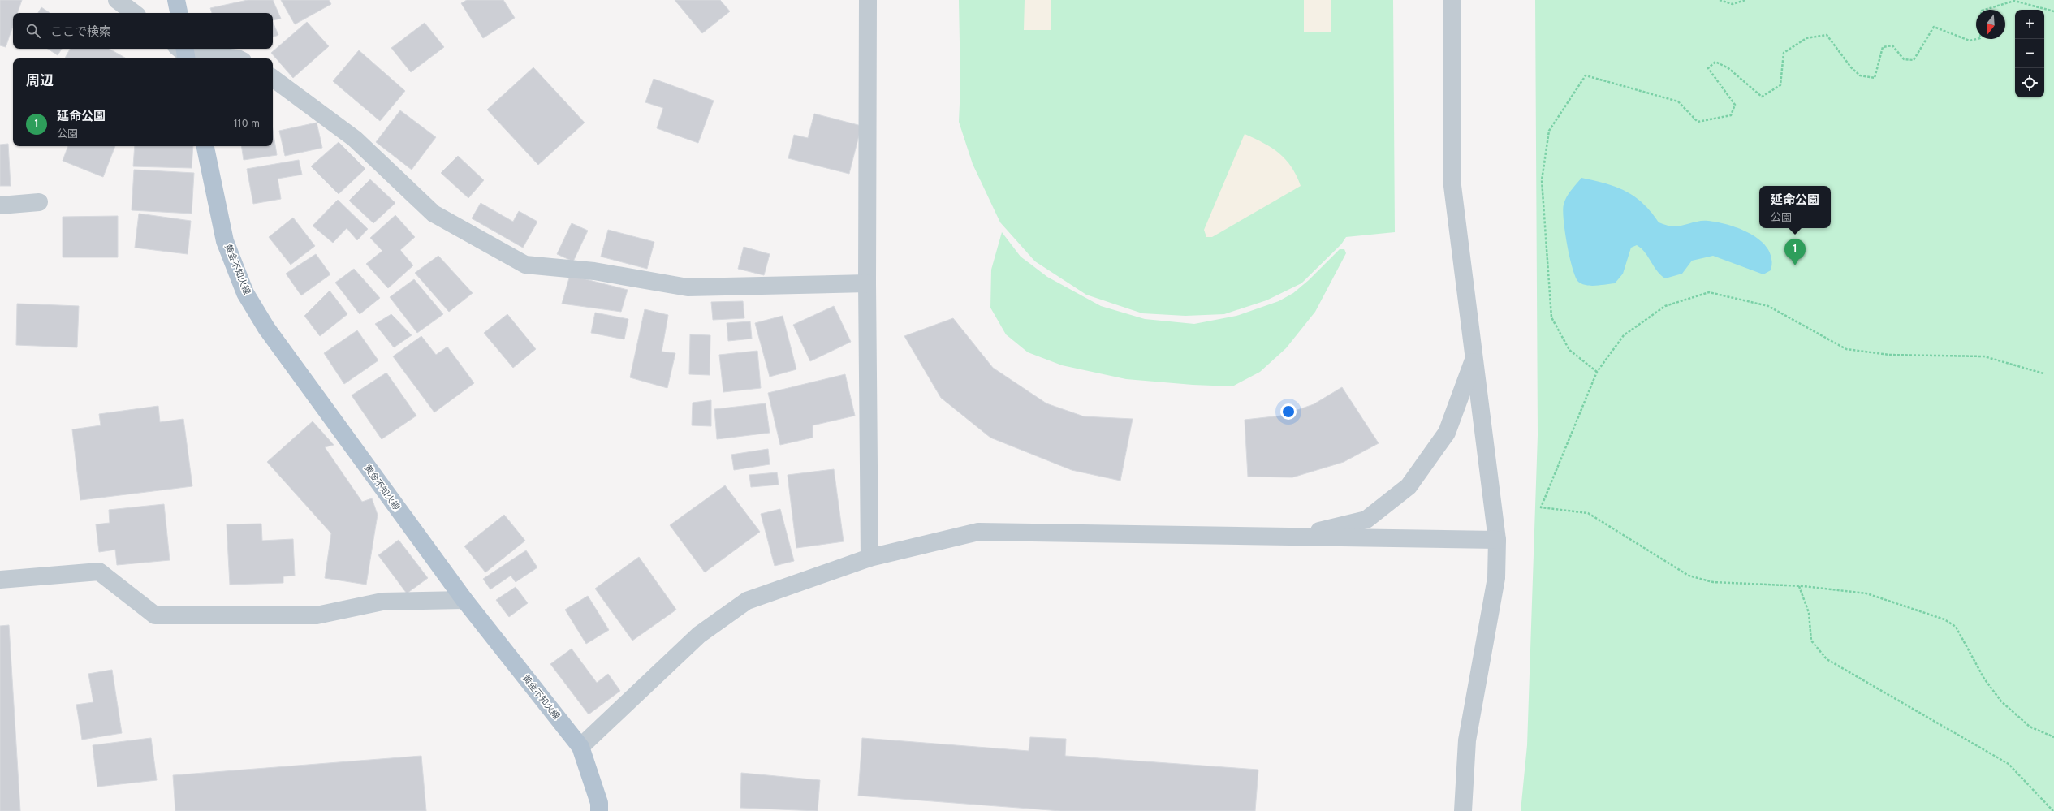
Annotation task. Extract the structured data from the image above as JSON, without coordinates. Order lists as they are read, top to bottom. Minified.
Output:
{"streets":{"main road":["黄金不知火線"]},"north":"bottom","page":{"map_buttons":["+","−"],"search":"ここで検索","heading":"周辺","list":[{"mark":"1","name":"延命公園","note":"公園","value":"110 m"}],"popup":["延命公園","公園"],"pins":"1"}}
